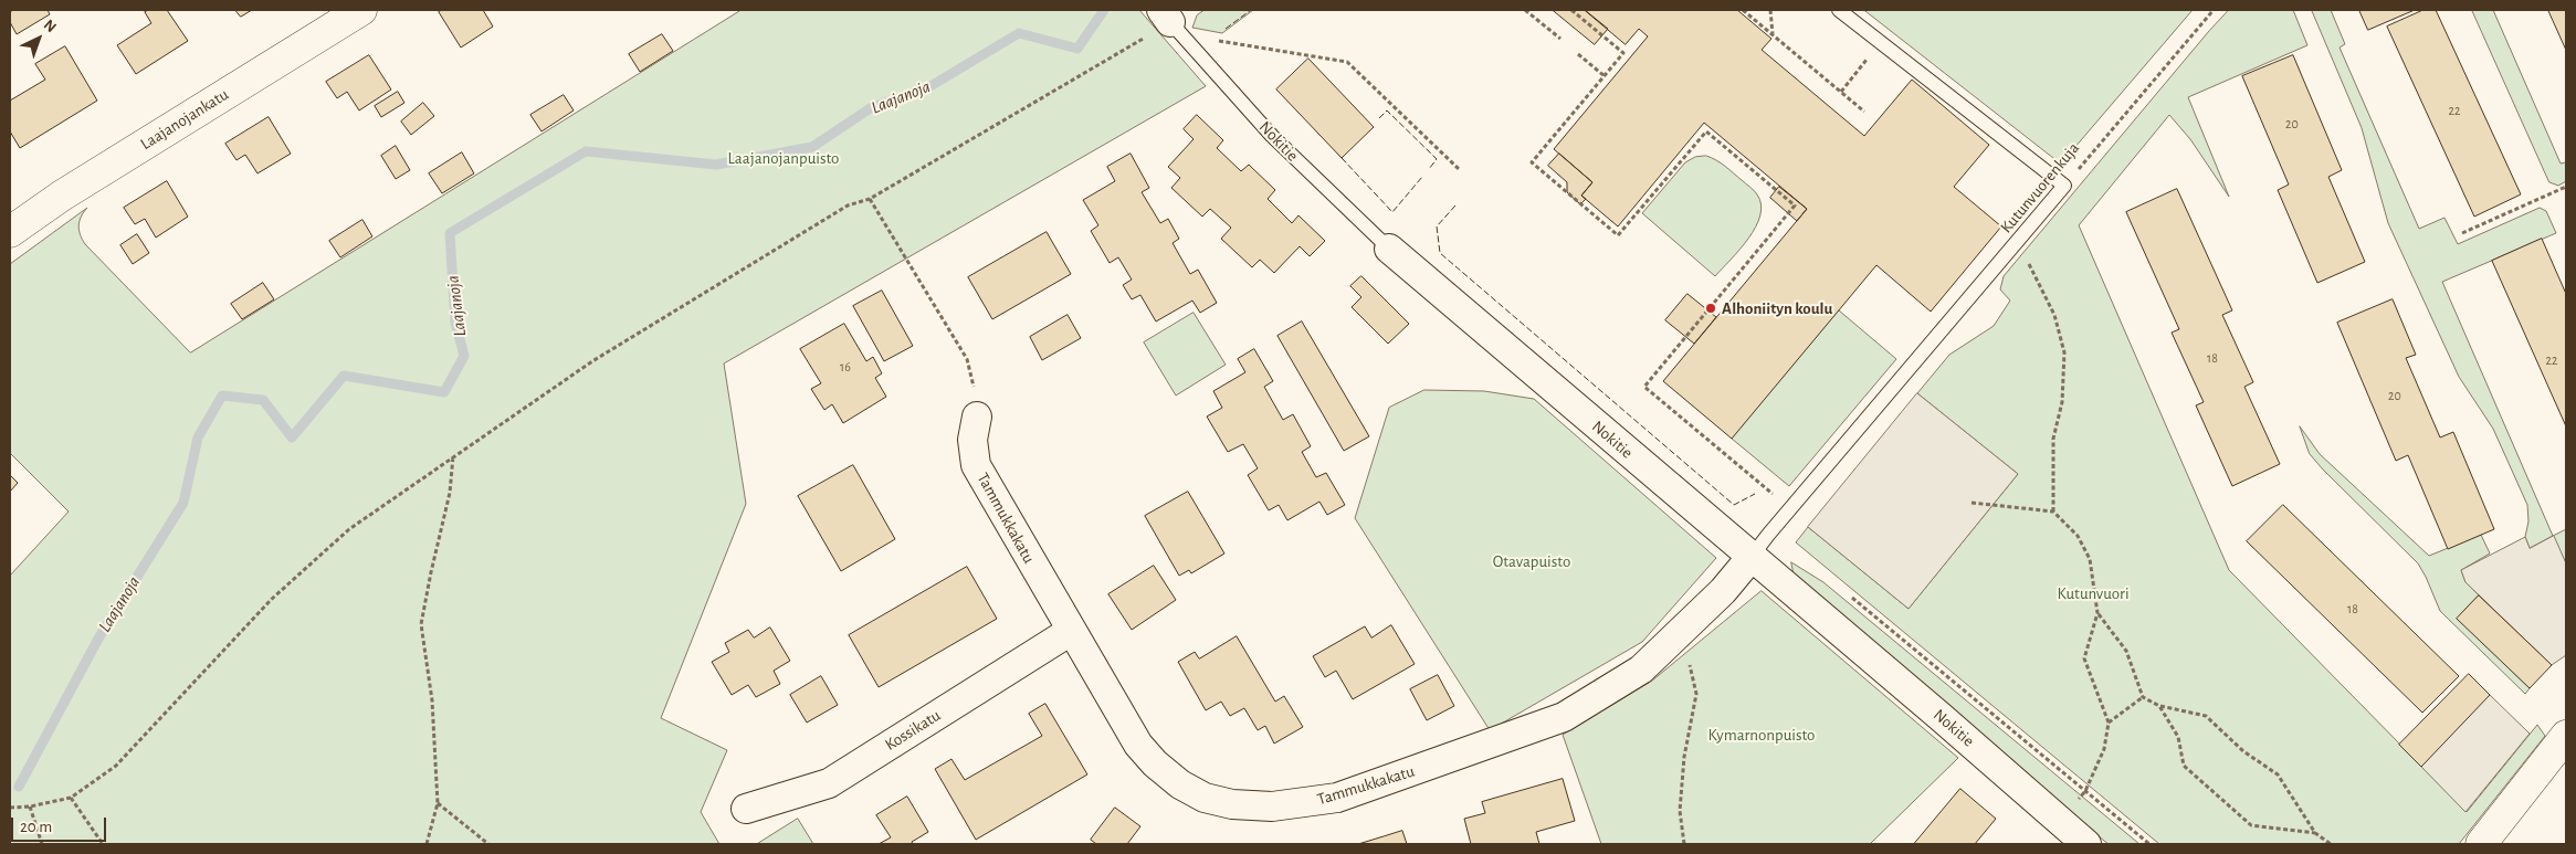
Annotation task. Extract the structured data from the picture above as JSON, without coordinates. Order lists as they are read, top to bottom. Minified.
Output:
{"streets":{"street":["Laajanojankatu","Nokitie","Tammukkakatu","Kossikatu"],"lane":["Kutunvuorenkuja"]},"crossings":[["Nokitie","Kutunvuorenkuja"],["Nokitie","Tammukkakatu"],["Kutunvuorenkuja","Tammukkakatu"],["Tammukkakatu","Kossikatu"]],"water":["Laajanoja"],"parks":["Laajanojanpuisto","Otavapuisto","Kutunvuori","Kymarnonpuisto"],"places":["Alhoniityn koulu"],"house_numbers":["22","20","18","22","16","20","18"],"scale_bar":"20 m","north":"top right"}
